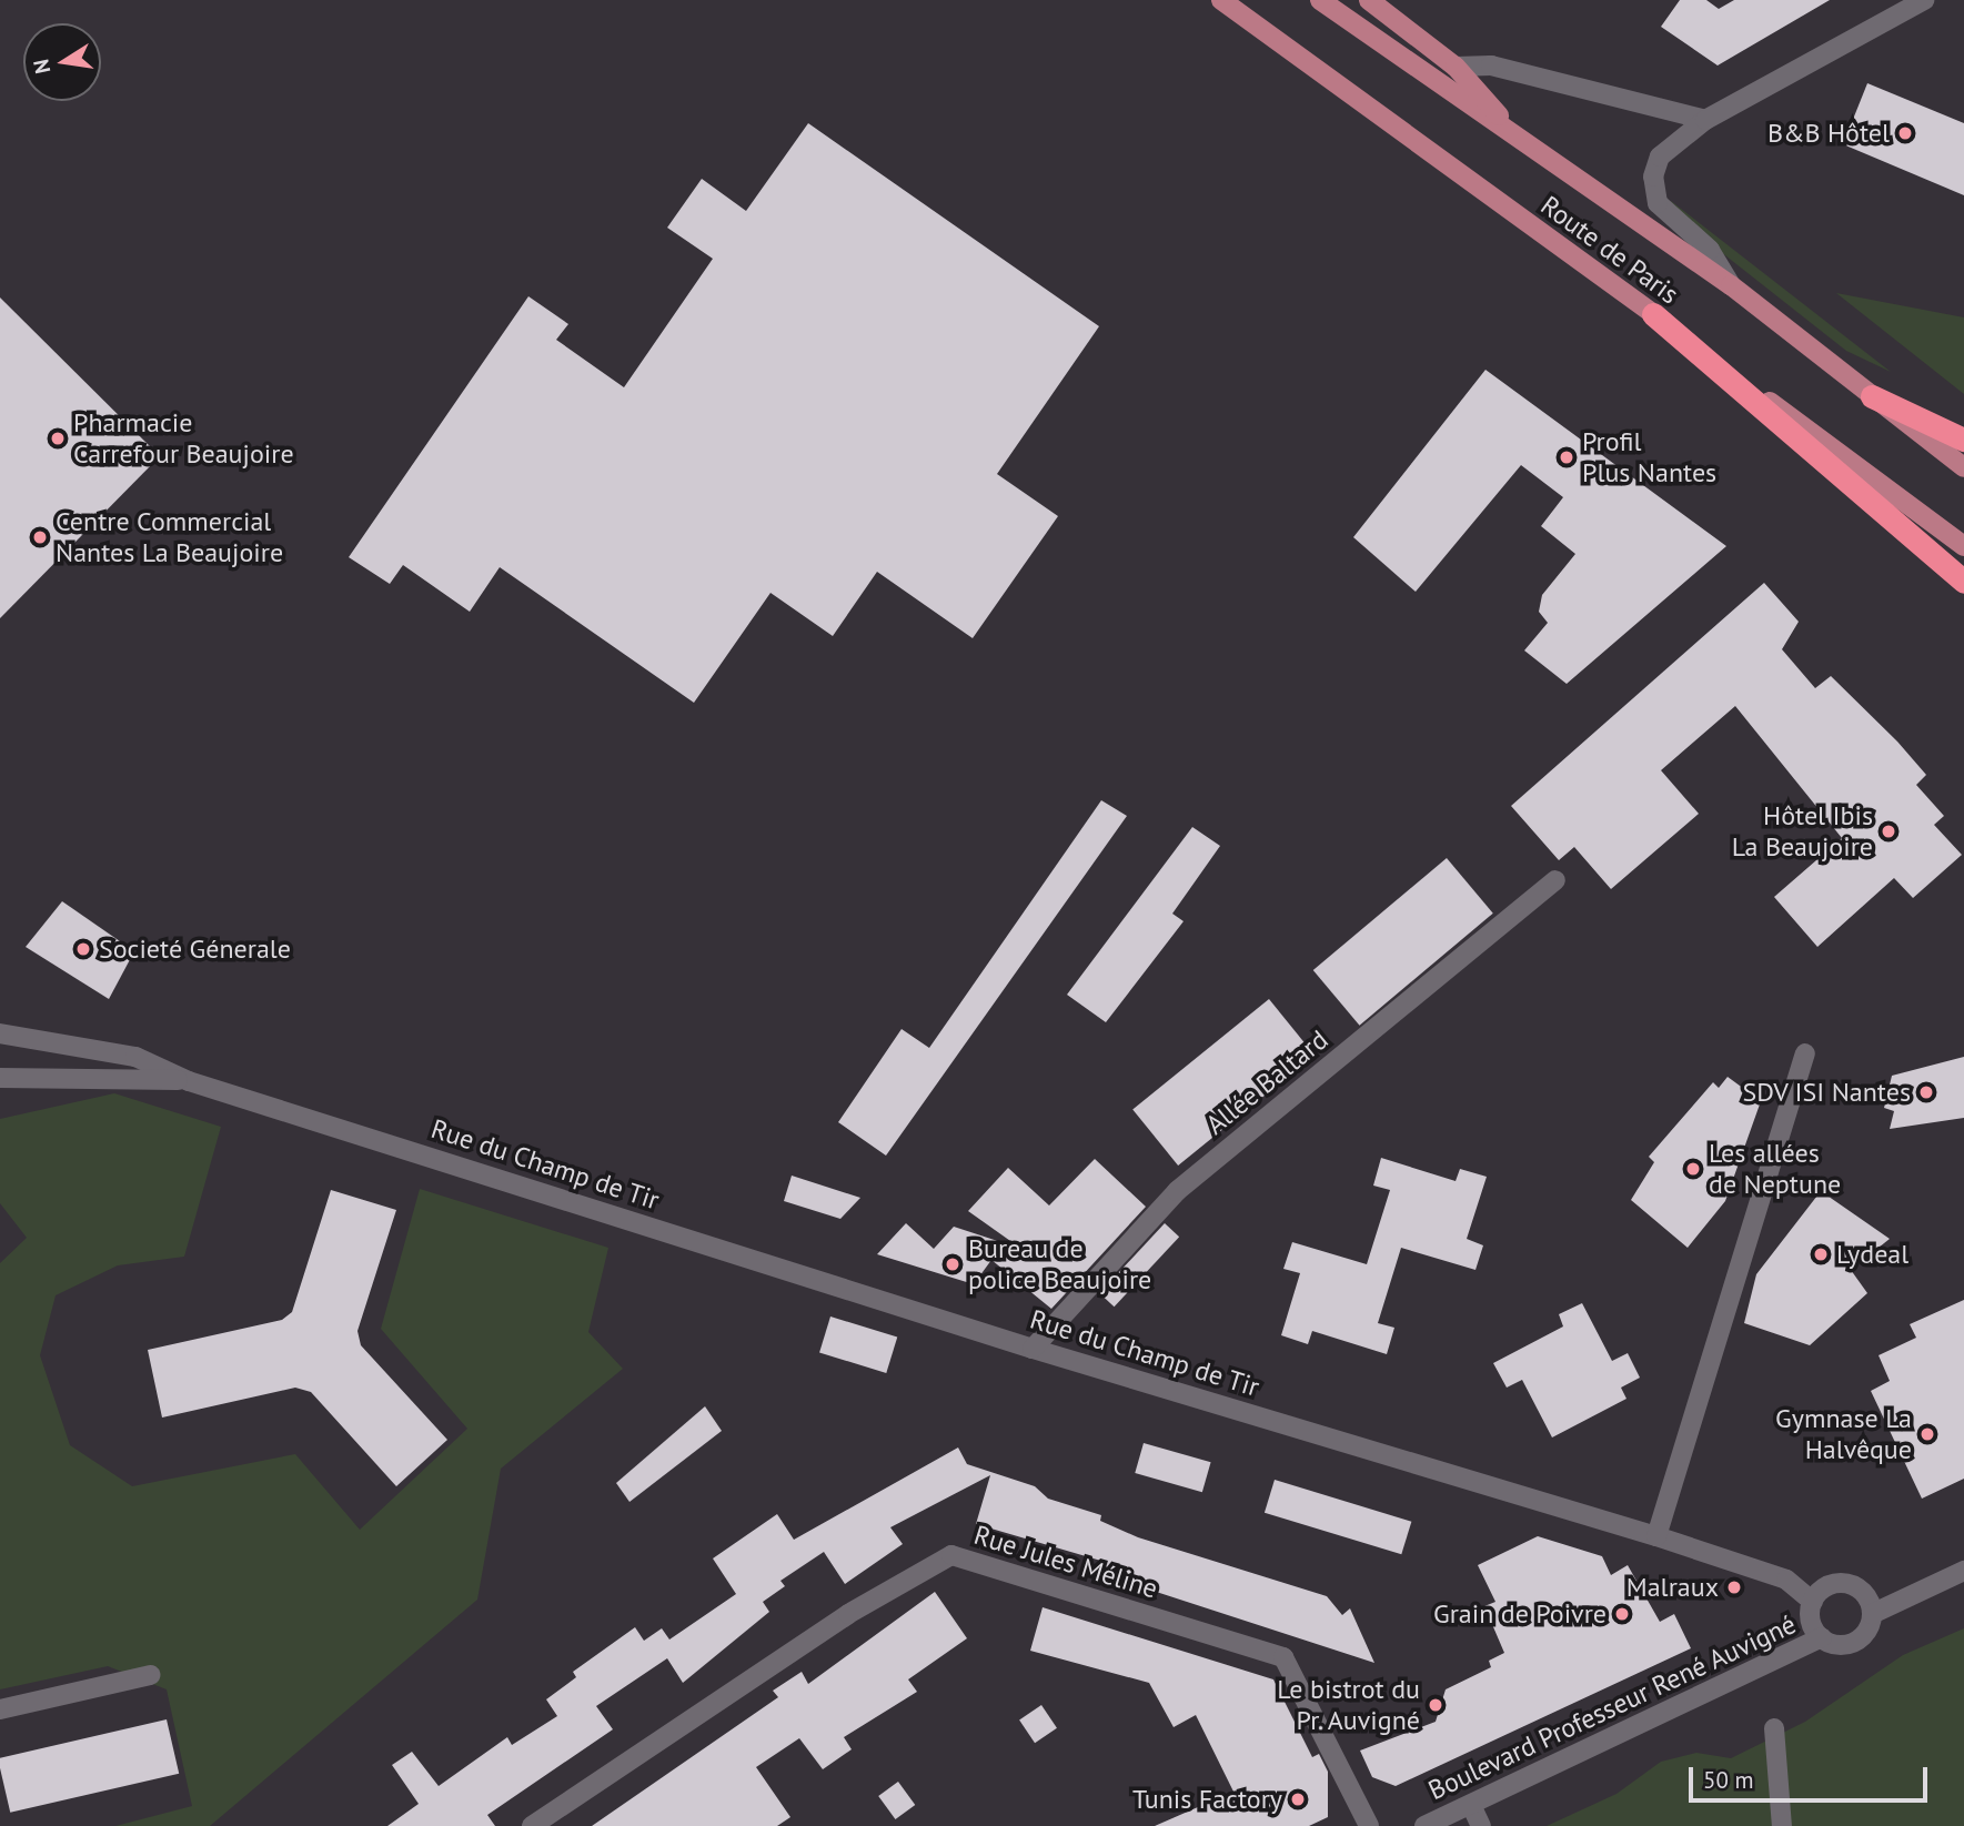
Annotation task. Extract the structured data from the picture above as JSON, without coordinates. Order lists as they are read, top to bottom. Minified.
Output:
{"streets":{"main road":["Route de Paris"],"street":["Allée Baltard","Rue du Champ de Tir","Rue Jules Méline","Boulevard Professeur René Auvigné"]},"crossings":[["Allée Baltard","Rue du Champ de Tir"],["Rue du Champ de Tir","Boulevard Professeur René Auvigné"]],"places":["B&B Hôtel","Pharmacie Carrefour Beaujoire","Profil Plus Nantes","Centre Commercial Nantes La Beaujoire","Hôtel Ibis La Beaujoire","Societé Génerale","SDV ISI Nantes","Les allées de Neptune","Lydeal","Bureau de police Beaujoire","Gymnase La Halvêque","Malraux","Grain de Poivre","Le bistrot du Pr. Auvigné","Tunis Factory"],"scale_bar":"50 m","north":"left"}
